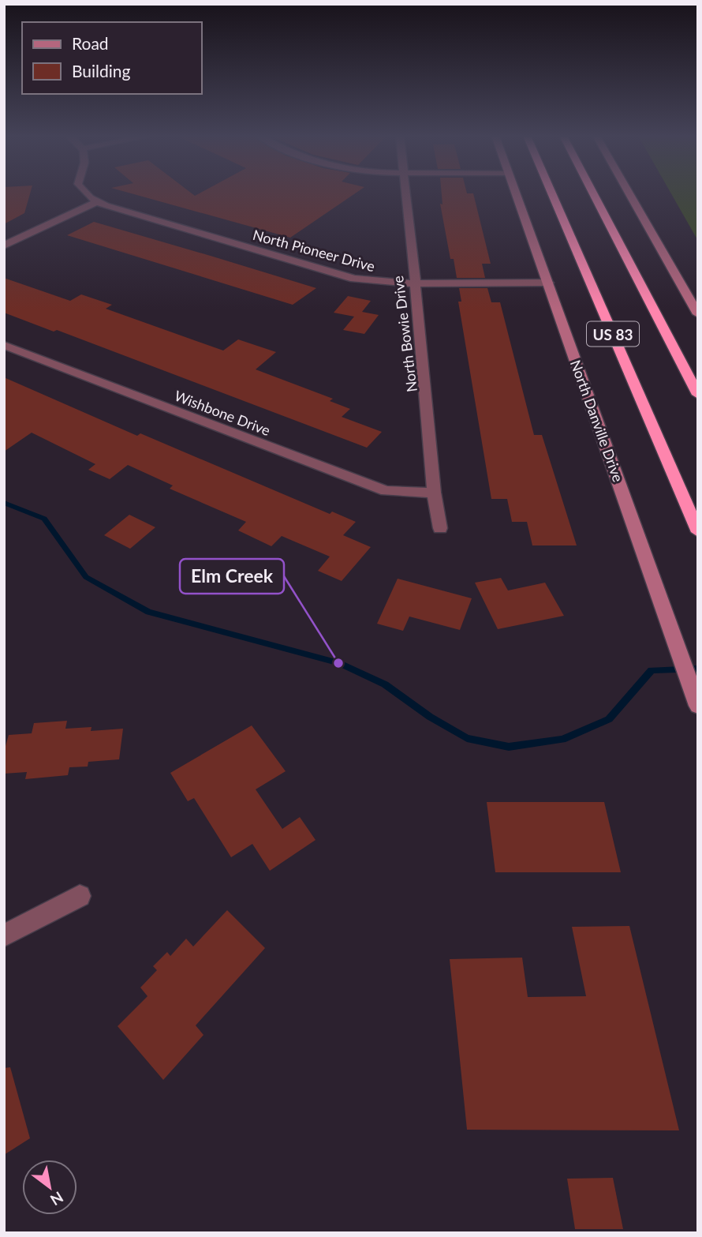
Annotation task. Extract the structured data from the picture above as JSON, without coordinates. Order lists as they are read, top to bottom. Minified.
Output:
{"streets":{"highway":["US 83"],"main road":["North Danville Drive"],"street":["North Pioneer Drive","North Bowie Drive","Wishbone Drive"]},"crossings":[["North Pioneer Drive","North Bowie Drive"],["North Pioneer Drive","North Danville Drive"],["North Bowie Drive","Wishbone Drive"]],"places":["Elm Creek"],"legend":["Road","Building"],"north":"bottom right"}
